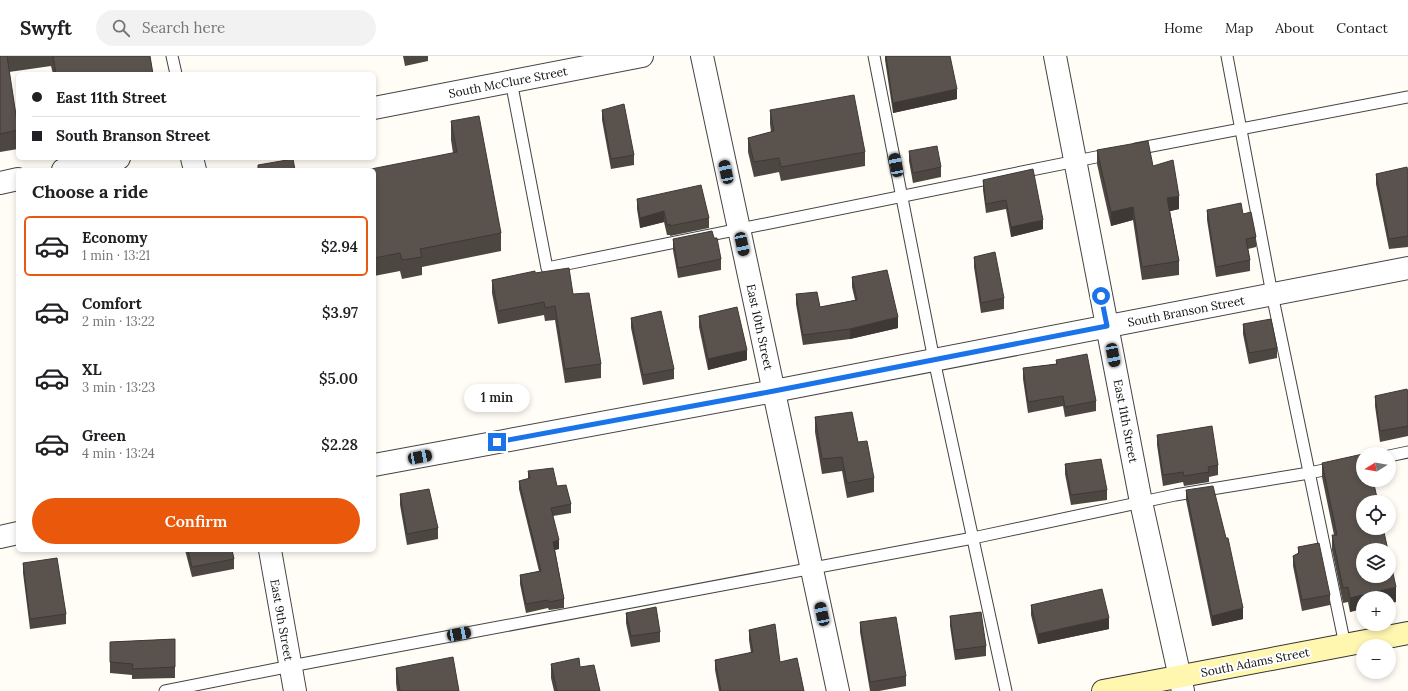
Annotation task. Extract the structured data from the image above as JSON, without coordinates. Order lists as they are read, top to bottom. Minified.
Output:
{"streets":{"main road":["South Adams Street"],"street":["South McClure Street","South Branson Street","East 10th Street","East 11th Street","East 9th Street"]},"crossings":[["South Branson Street","East 10th Street"],["South Branson Street","East 11th Street"],["East 11th Street","South Adams Street"]],"north":"left","page":{"header":"Swyft","search":"Search here","nav":["Home","Map","About","Contact"],"banner":["East 11th Street","South Branson Street"],"heading":"Choose a ride","list":[{"name":"Economy","note":"1 min · 13:21","value":"$2.94"},{"name":"Comfort","note":"2 min · 13:22","value":"$3.97"},{"name":"XL","note":"3 min · 13:23","value":"$5.00"},{"name":"Green","note":"4 min · 13:24","value":"$2.28"}],"bubble":"1 min","map_buttons":["+","−"],"buttons":"Confirm"}}
